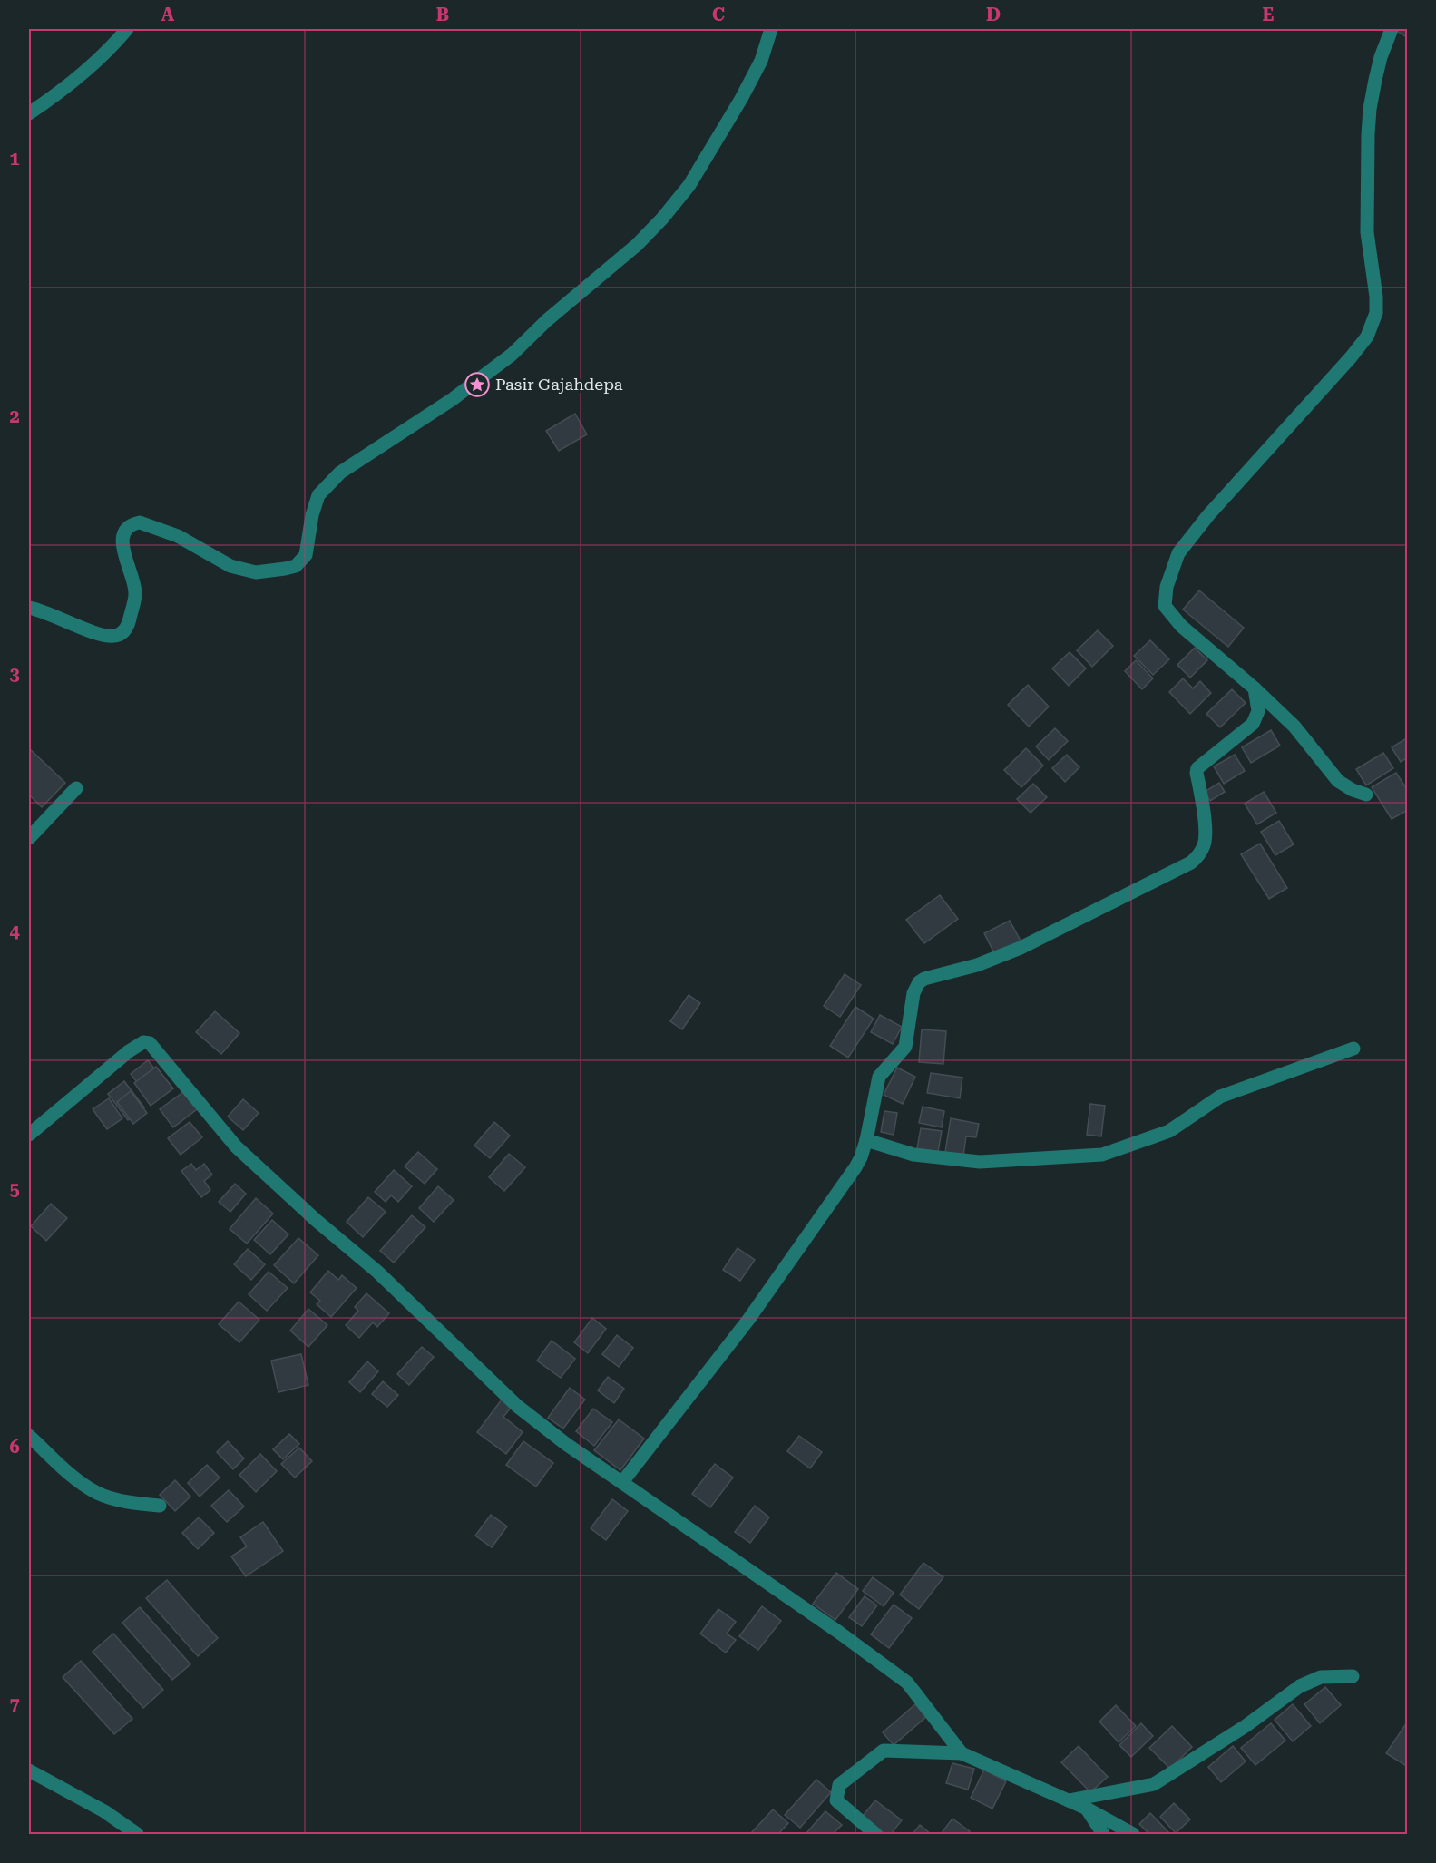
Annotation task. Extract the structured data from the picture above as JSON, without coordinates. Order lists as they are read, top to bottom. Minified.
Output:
{"places":{"place":["Pasir Gajahdepa"]},"grid":{"columns":["A","B","C","D","E"],"rows":["1","2","3","4","5","6","7"]}}
